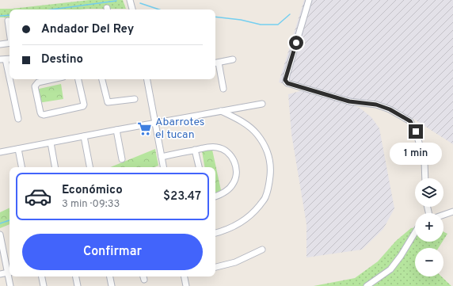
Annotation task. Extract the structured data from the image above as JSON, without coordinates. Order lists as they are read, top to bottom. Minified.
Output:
{"places":{"supermarket":["Abarrotes el tucan"]},"page":{"banner":["Andador Del Rey","Destino"],"bubble":"1 min","list":[{"name":"Económico","note":"3 min · 09:33","value":"$23.47"}],"map_buttons":["+","−"],"buttons":"Confirmar"}}
